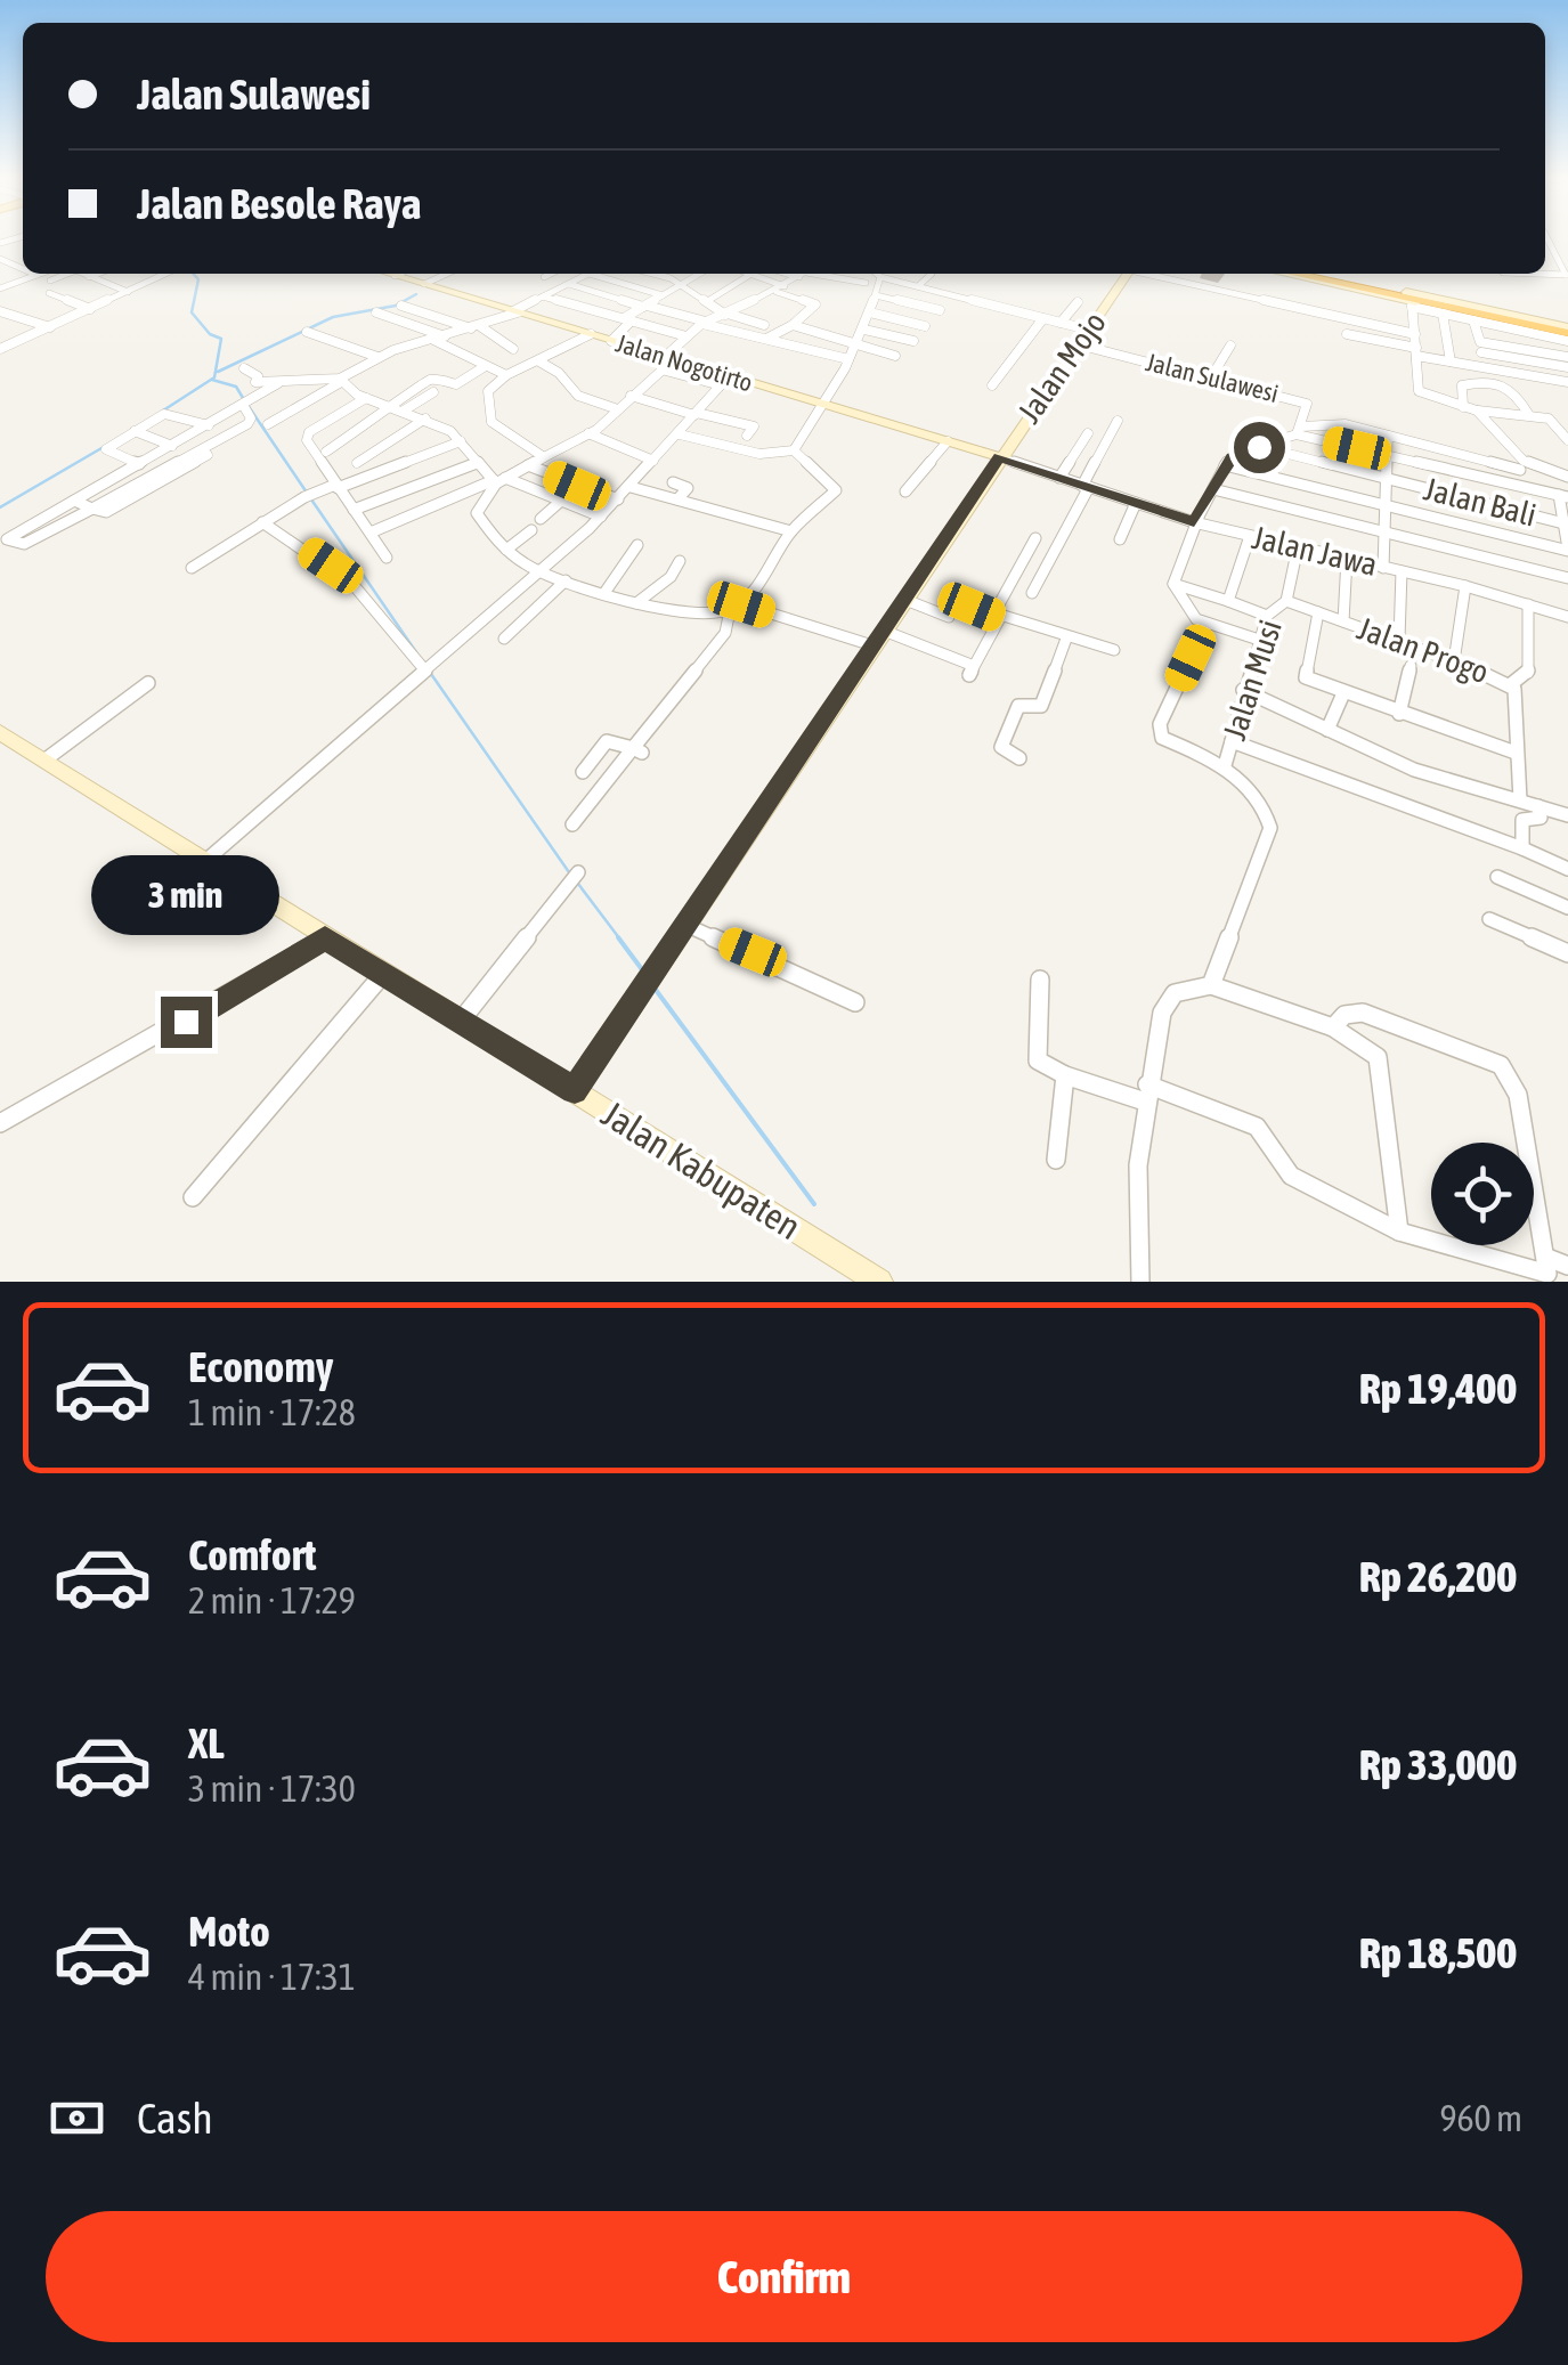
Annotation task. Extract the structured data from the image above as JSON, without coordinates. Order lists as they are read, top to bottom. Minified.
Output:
{"streets":{"street":["Jalan Nogotirto","Jalan Mojo","Jalan Sulawesi","Jalan Bali","Jalan Jawa","Jalan Progo","Jalan Musi","Jalan Kabupaten"]},"crossings":[["Jalan Nogotirto","Jalan Mojo"],["Jalan Nogotirto","Jalan Jawa"],["Jalan Mojo","Jalan Sulawesi"],["Jalan Mojo","Jalan Jawa"],["Jalan Mojo","Jalan Kabupaten"],["Jalan Sulawesi","Jalan Bali"],["Jalan Progo","Jalan Musi"]],"page":{"banner":["Jalan Sulawesi","Jalan Besole Raya"],"bubble":"3 min","list":[{"name":"Economy","note":"1 min · 17:28","value":"Rp 19,400"},{"name":"Comfort","note":"2 min · 17:29","value":"Rp 26,200"},{"name":"XL","note":"3 min · 17:30","value":"Rp 33,000"},{"name":"Moto","note":"4 min · 17:31","value":"Rp 18,500"}],"pay":["Cash","960 m"],"buttons":"Confirm"}}
